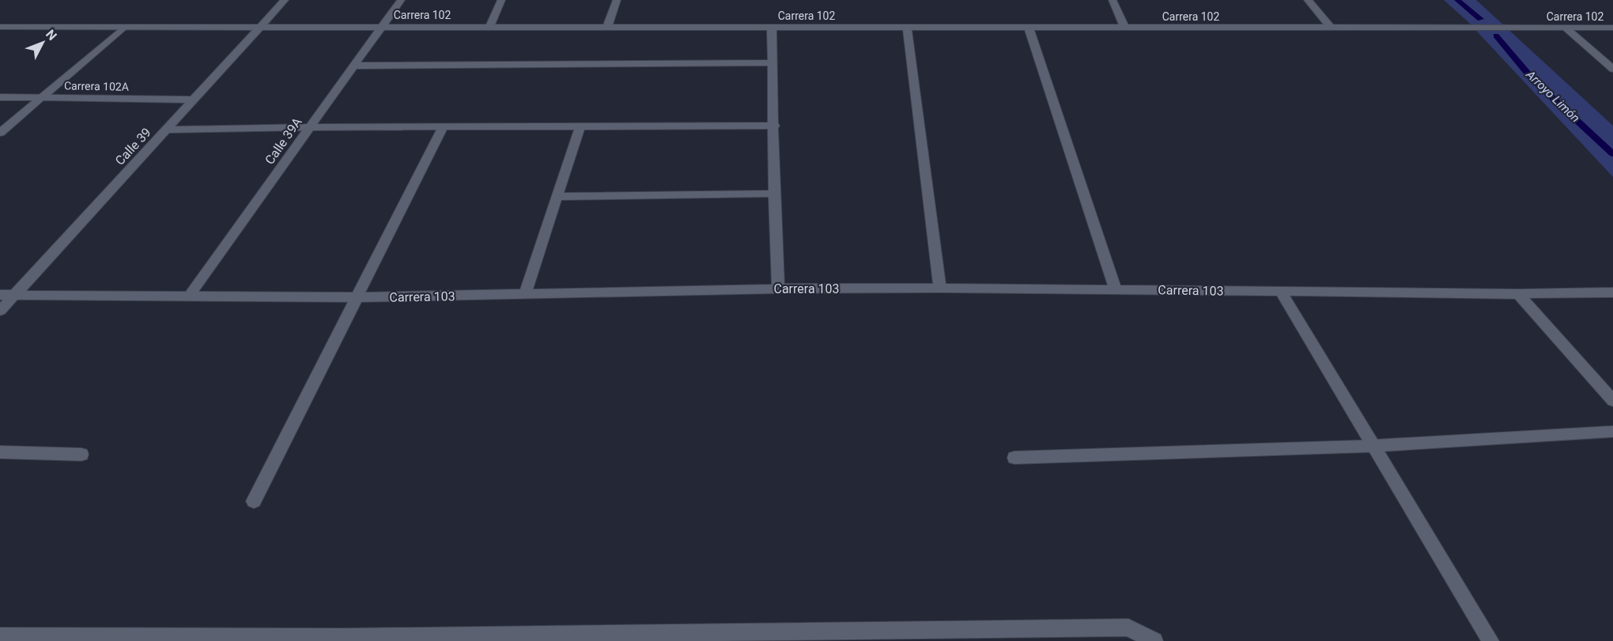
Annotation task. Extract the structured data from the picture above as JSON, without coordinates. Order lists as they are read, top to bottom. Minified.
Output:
{"streets":{"street":["Carrera 102","Carrera 102A","Calle 39A","Calle 39","Carrera 103"]},"crossings":[["Carrera 102","Calle 39A"],["Carrera 102","Calle 39"],["Carrera 102A","Calle 39"],["Calle 39A","Carrera 103"],["Calle 39","Carrera 103"]],"water":["Arroyo Limón"],"north":"top right"}
